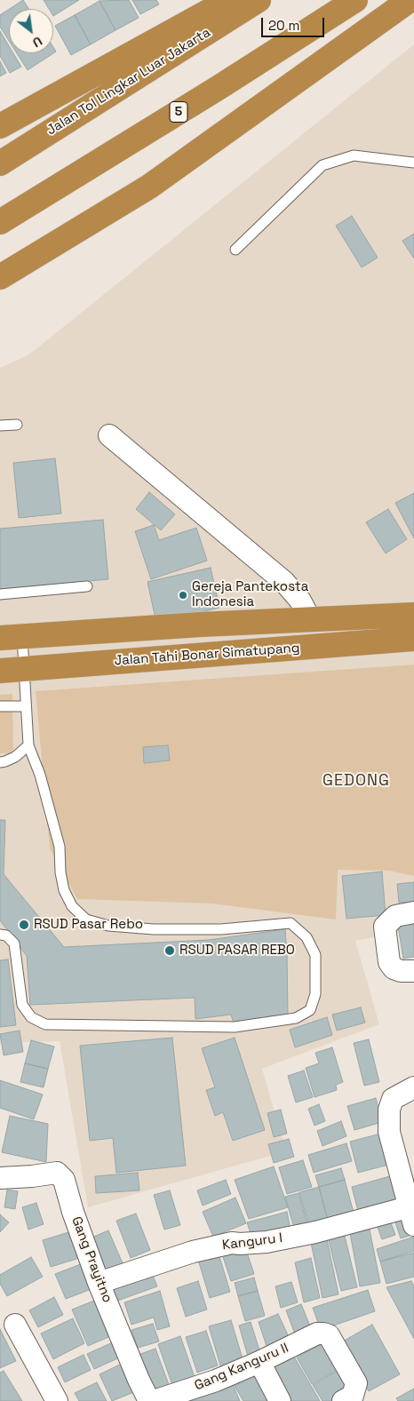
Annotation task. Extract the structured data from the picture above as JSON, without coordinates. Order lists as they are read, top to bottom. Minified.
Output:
{"streets":{"highway":["Jalan Tol Lingkar Luar Jakarta","5","Jalan Tahi Bonar Simatupang"],"street":["Kanguru I","Gang Prayitno","Gang Kanguru II"]},"crossings":[["Kanguru I","Gang Prayitno"]],"districts":["GEDONG"],"places":["Gereja Pantekosta Indonesia","RSUD Pasar Rebo","RSUD PASAR REBO"],"scale_bar":"20 m","north":"bottom right"}
